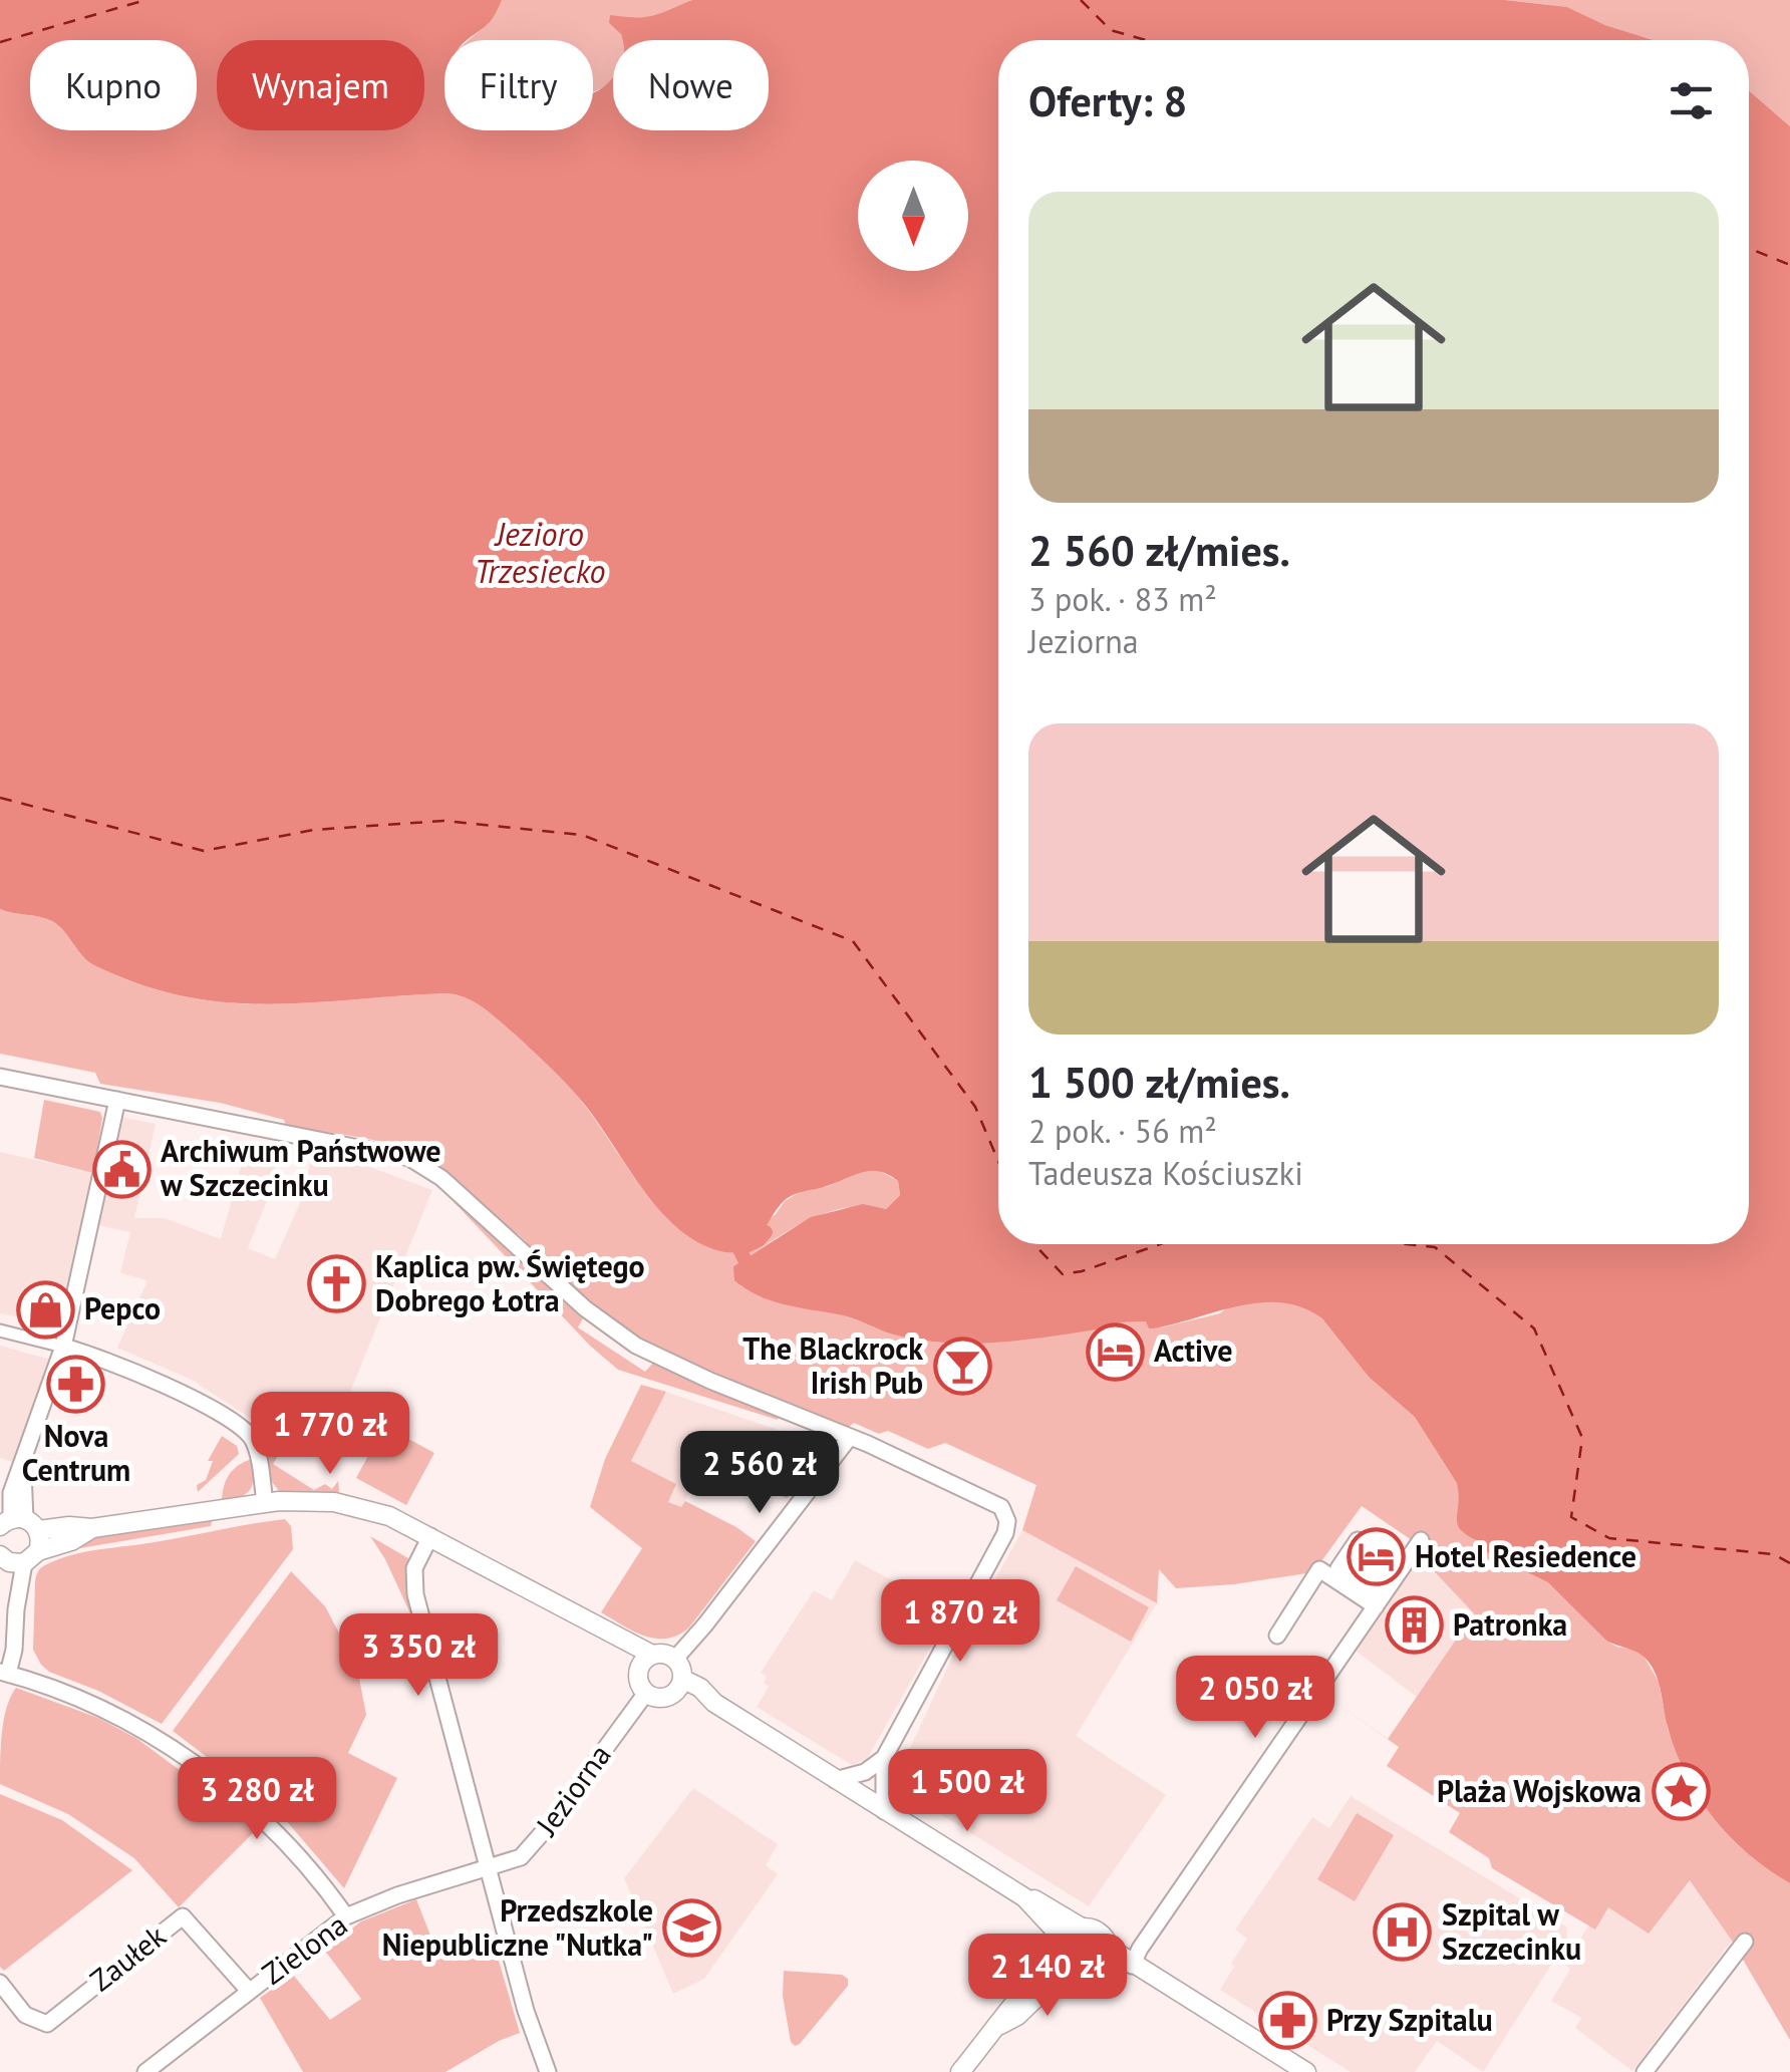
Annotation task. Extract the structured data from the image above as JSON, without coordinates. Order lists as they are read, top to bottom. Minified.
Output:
{"streets":{"street":["Jeziorna","Zielona","Zaułek"]},"crossings":[["Jeziorna","Zielona"],["Zielona","Zaułek"]],"water":["Jezioro Trzesiecko"],"places":{"public building":["Archiwum Państwowe w Szczecinku"],"church":["Kaplica pw. Świętego Dobrego Łotra"],"shop":["Pepco"],"hotel":["Active","Hotel Resiedence"],"bar":["The Blackrock Irish Pub"],"pharmacy":["Nova Centrum","Przy Szpitalu"],"building":["Patronka"],"place":["Plaża Wojskowa"],"school or university":["Przedszkole Niepubliczne \"Nutka\""],"hospital":["Szpital w Szczecinku"]},"north":"bottom","page":{"chip":["Kupno","Wynajem","Filtry","Nowe"],"heading":"Oferty: 8","list":[{"name":"2 560 zł/mies.","note":"3 pok. · 83 m² · Jeziorna"},{"name":"1 500 zł/mies.","note":"2 pok. · 56 m² · Tadeusza Kościuszki"}],"price":["1 770 zł","2 560 zł","1 870 zł","3 350 zł","2 050 zł","1 500 zł","3 280 zł","2 140 zł"]}}
